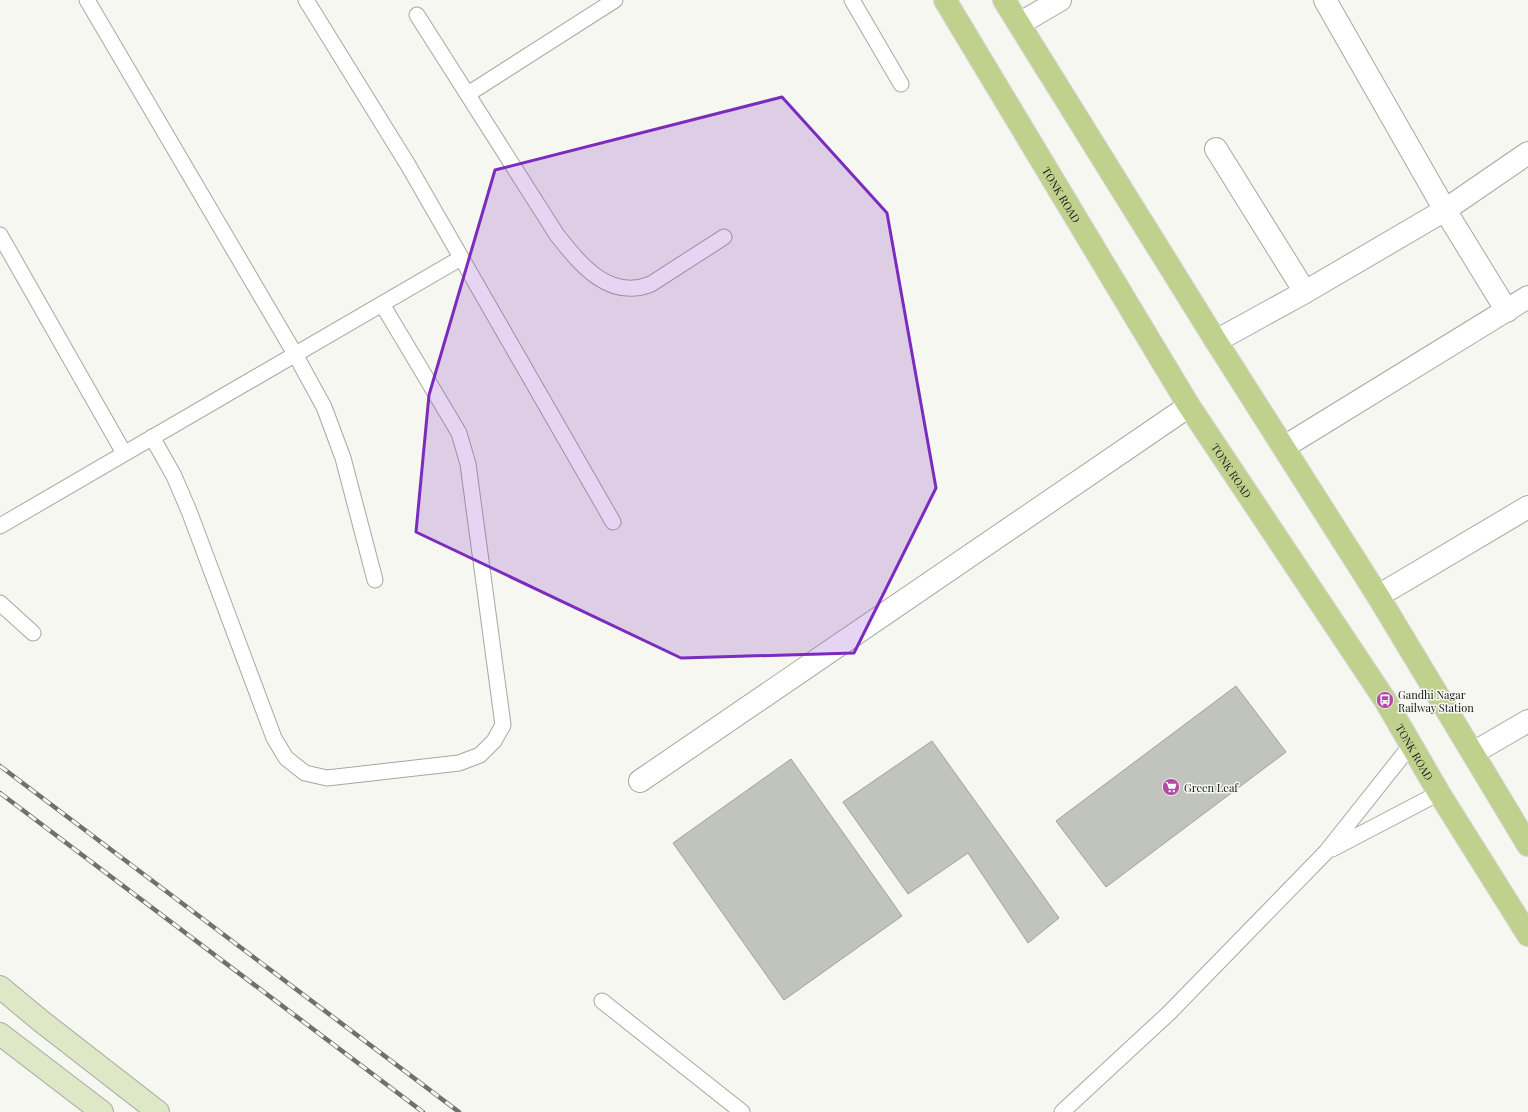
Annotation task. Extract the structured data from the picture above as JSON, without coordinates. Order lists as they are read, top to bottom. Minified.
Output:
{"streets":{"main road":["TONK ROAD"]},"places":{"bus stop":["Gandhi Nagar Railway Station"],"supermarket":["Green Leaf"]}}
